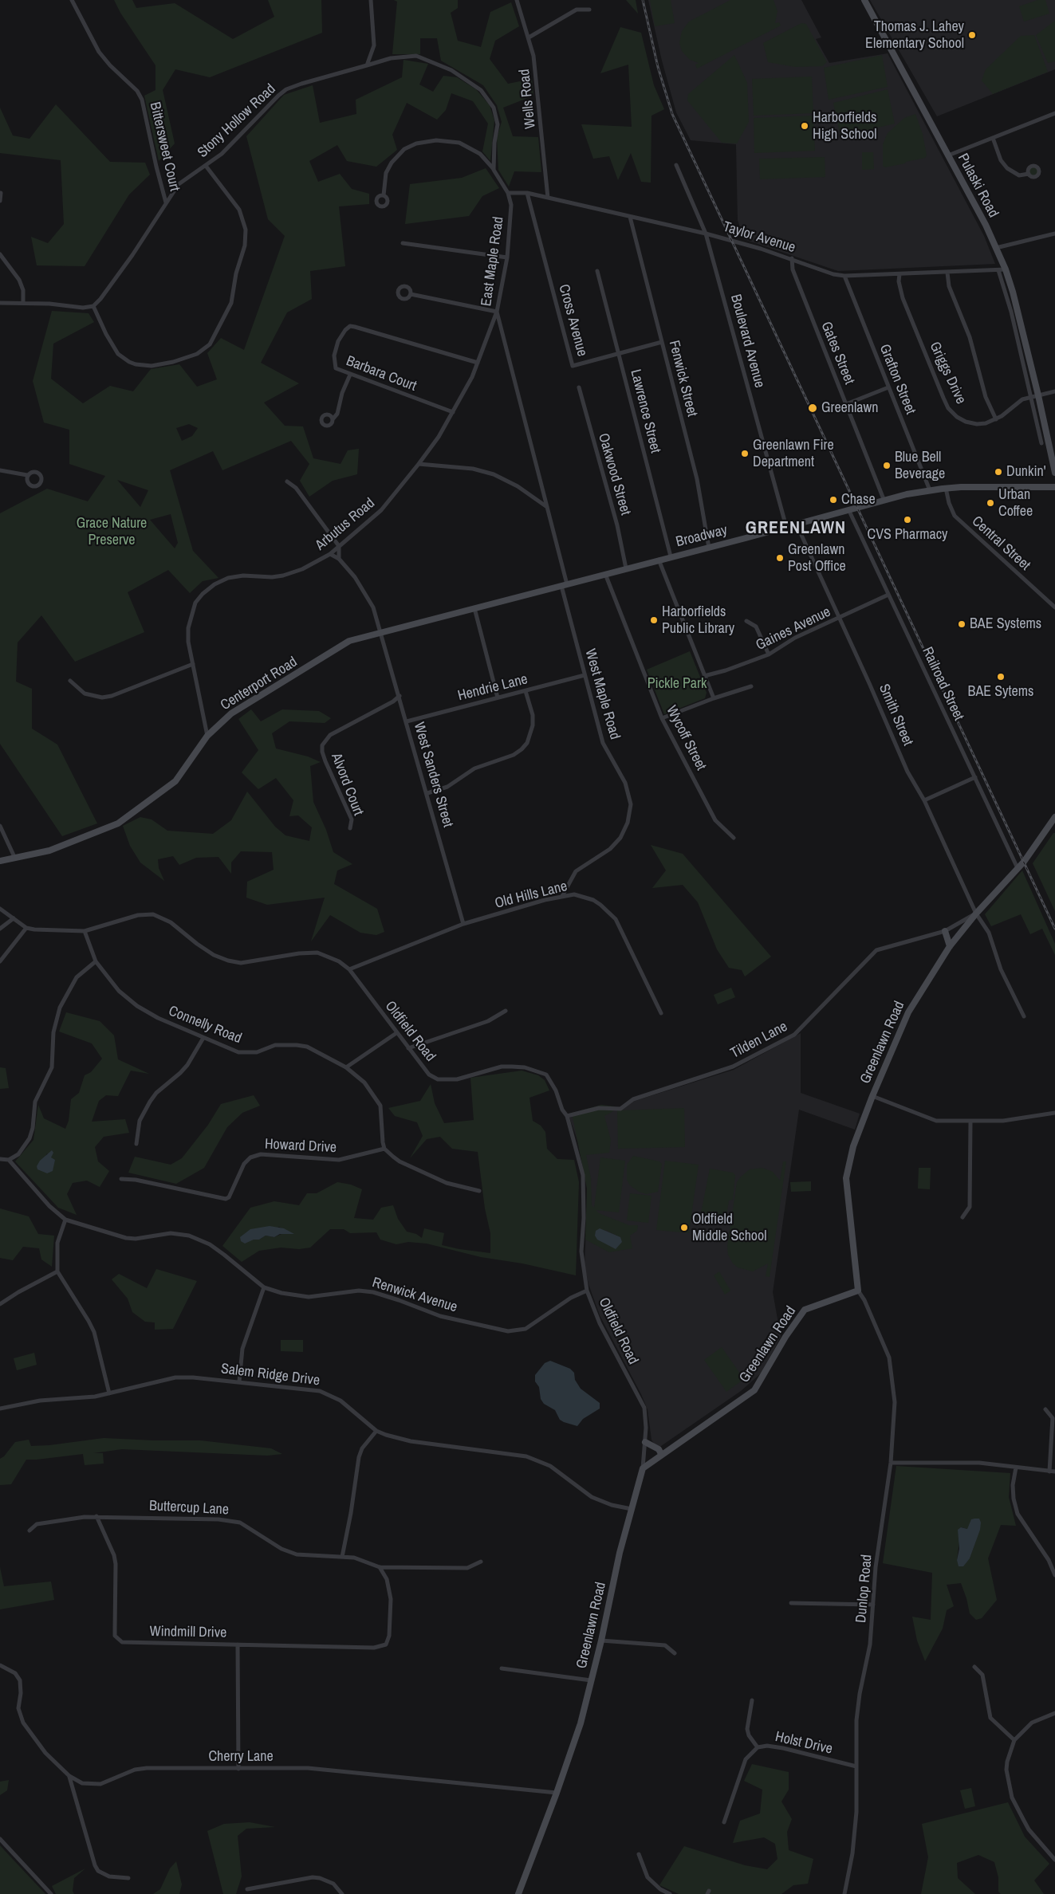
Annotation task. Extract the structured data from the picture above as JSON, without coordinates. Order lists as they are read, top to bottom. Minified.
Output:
{"streets":{"main road":["Pulaski Road","Broadway","Centerport Road","Greenlawn Road"],"street":["Wells Road","Stony Hollow Road","Bittersweet Court","Taylor Avenue","East Maple Road","Cross Avenue","Boulevard Avenue","Gates Street","Griggs Drive","Barbara Court","Fenwick Street","Grafton Street","Lawrence Street","Oakwood Street","Arbutus Road","Central Street","Gaines Avenue","Railroad Street","Hendrie Lane","West Maple Road","Smith Street","Wycoff Street","West Sanders Street","Alvord Court","Old Hills Lane","Connelly Road","Oldfield Road","Tilden Lane","Howard Drive","Renwick Avenue","Salem Ridge Drive","Buttercup Lane","Dunlop Road","Windmill Drive","Holst Drive","Cherry Lane"]},"crossings":[["Wells Road","Taylor Avenue"],["Stony Hollow Road","Bittersweet Court"],["Pulaski Road","Taylor Avenue"],["Pulaski Road","Griggs Drive"],["Taylor Avenue","East Maple Road"],["Taylor Avenue","Cross Avenue"],["Taylor Avenue","Boulevard Avenue"],["Taylor Avenue","Gates Street"],["Taylor Avenue","Griggs Drive"],["Taylor Avenue","Fenwick Street"],["Taylor Avenue","Grafton Street"],["East Maple Road","Arbutus Road"],["East Maple Road","Broadway"],["East Maple Road","West Maple Road"],["Cross Avenue","Fenwick Street"],["Cross Avenue","Lawrence Street"],["Boulevard Avenue","Broadway"],["Gates Street","Broadway"],["Barbara Court","Arbutus Road"],["Fenwick Street","Broadway"],["Grafton Street","Broadway"],["Lawrence Street","Broadway"],["Oakwood Street","Broadway"],["Arbutus Road","Centerport Road"],["Arbutus Road","West Sanders Street"],["Broadway","Central Street"],["Broadway","Centerport Road"],["Broadway","Railroad Street"],["Broadway","West Maple Road"],["Broadway","Smith Street"],["Broadway","Wycoff Street"],["Broadway","West Sanders Street"],["Gaines Avenue","Railroad Street"],["Gaines Avenue","Smith Street"],["Centerport Road","West Sanders Street"],["Railroad Street","Greenlawn Road"],["Hendrie Lane","West Maple Road"],["Hendrie Lane","West Sanders Street"],["West Maple Road","Old Hills Lane"],["Smith Street","Tilden Lane"],["Smith Street","Greenlawn Road"],["West Sanders Street","Alvord Court"],["West Sanders Street","Old Hills Lane"],["Old Hills Lane","Oldfield Road"],["Connelly Road","Oldfield Road"],["Connelly Road","Howard Drive"],["Oldfield Road","Tilden Lane"],["Oldfield Road","Greenlawn Road"],["Oldfield Road","Renwick Avenue"],["Tilden Lane","Greenlawn Road"],["Greenlawn Road","Salem Ridge Drive"],["Greenlawn Road","Dunlop Road"],["Greenlawn Road","Cherry Lane"],["Buttercup Lane","Windmill Drive"],["Dunlop Road","Holst Drive"]],"districts":["GREENLAWN"],"parks":["Grace Nature Preserve","Pickle Park"],"places":["Thomas J. Lahey Elementary School","Harborfields High School","Greenlawn","Greenlawn Fire Department","Blue Bell Beverage","Dunkin'","Chase","Urban Coffee","CVS Pharmacy","Greenlawn Post Office","Harborfields Public Library","BAE Systems","BAE Sytems","Oldfield Middle School"]}
